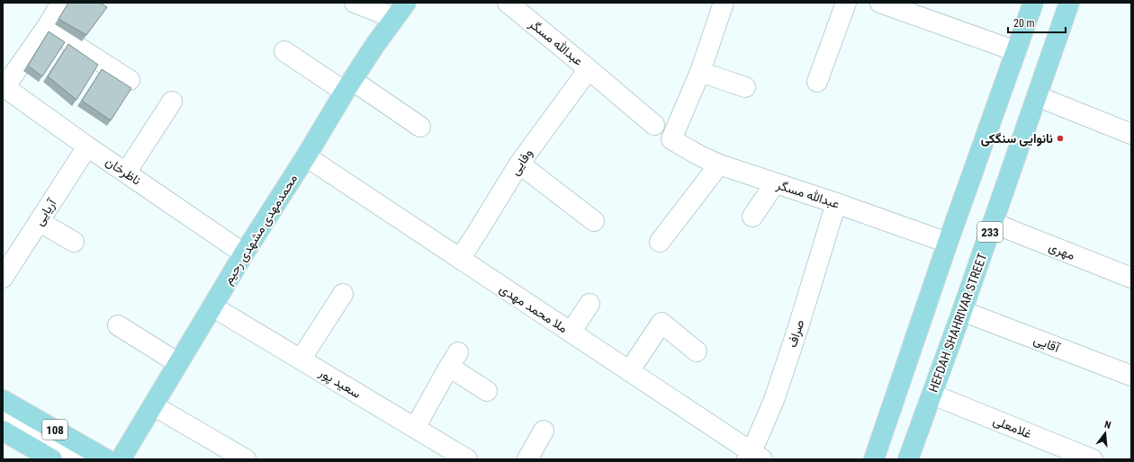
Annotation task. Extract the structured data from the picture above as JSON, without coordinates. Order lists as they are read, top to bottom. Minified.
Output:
{"streets":{"main road":["محمدمهدی مشهدی رحیم","233","HEFDAH SHAHRIVAR STREET","108"],"street":["عبدالله مسگر","وفایی","ناظرخان","آریایی","مهری","ملا محمد مهدی","صراف","آقایی","سعید پور","غلامعلی"]},"crossings":[["عبدالله مسگر","وفایی"],["عبدالله مسگر","صراف"],["وفایی","ملا محمد مهدی"],["ناظرخان","آریایی"],["ناظرخان","محمدمهدی مشهدی رحیم"],["محمدمهدی مشهدی رحیم","ملا محمد مهدی"],["محمدمهدی مشهدی رحیم","سعید پور"],["مهری","HEFDAH SHAHRIVAR STREET"],["ملا محمد مهدی","صراف"],["HEFDAH SHAHRIVAR STREET","آقایی"],["HEFDAH SHAHRIVAR STREET","غلامعلی"]],"places":["نانوایی سنگکی"],"scale_bar":"20 m","north":"top"}
